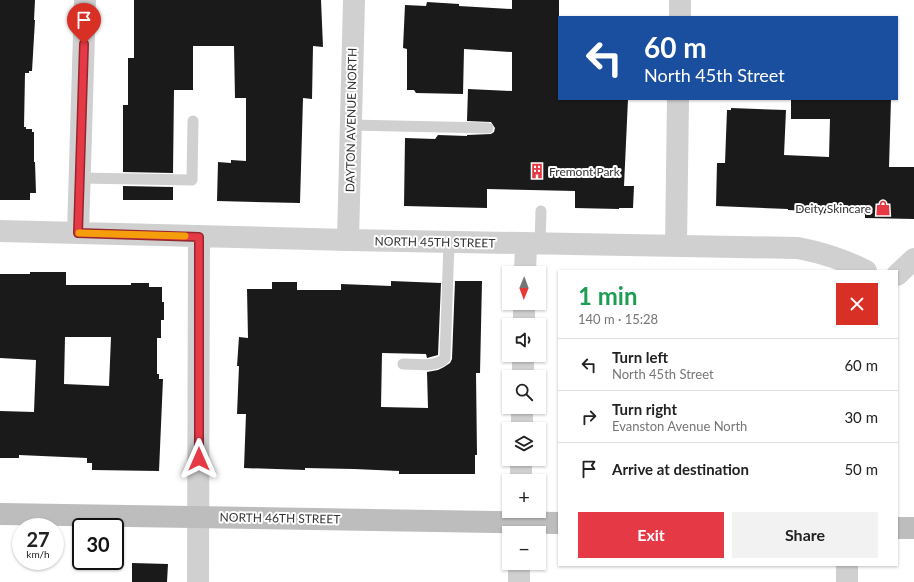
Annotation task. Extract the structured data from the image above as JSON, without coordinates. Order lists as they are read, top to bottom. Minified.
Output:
{"streets":{"main road":["NORTH 46TH STREET"],"street":["DAYTON AVENUE NORTH","NORTH 45TH STREET"]},"crossings":[["DAYTON AVENUE NORTH","NORTH 45TH STREET"]],"places":{"building":["Fremont Park"],"shop":["Deity Skincare"]},"north":"bottom","page":{"turn":["60 m","North 45th Street"],"map_buttons":["+","−"],"heading":["1 min","140 m · 15:28"],"list":[{"name":"Turn left","note":"North 45th Street","value":"60 m"},{"name":"Turn right","note":"Evanston Avenue North","value":"30 m"},{"name":"Arrive at destination","value":"50 m"}],"buttons":["Exit","Share"],"speed":"27 km/h","limit":"30"}}
